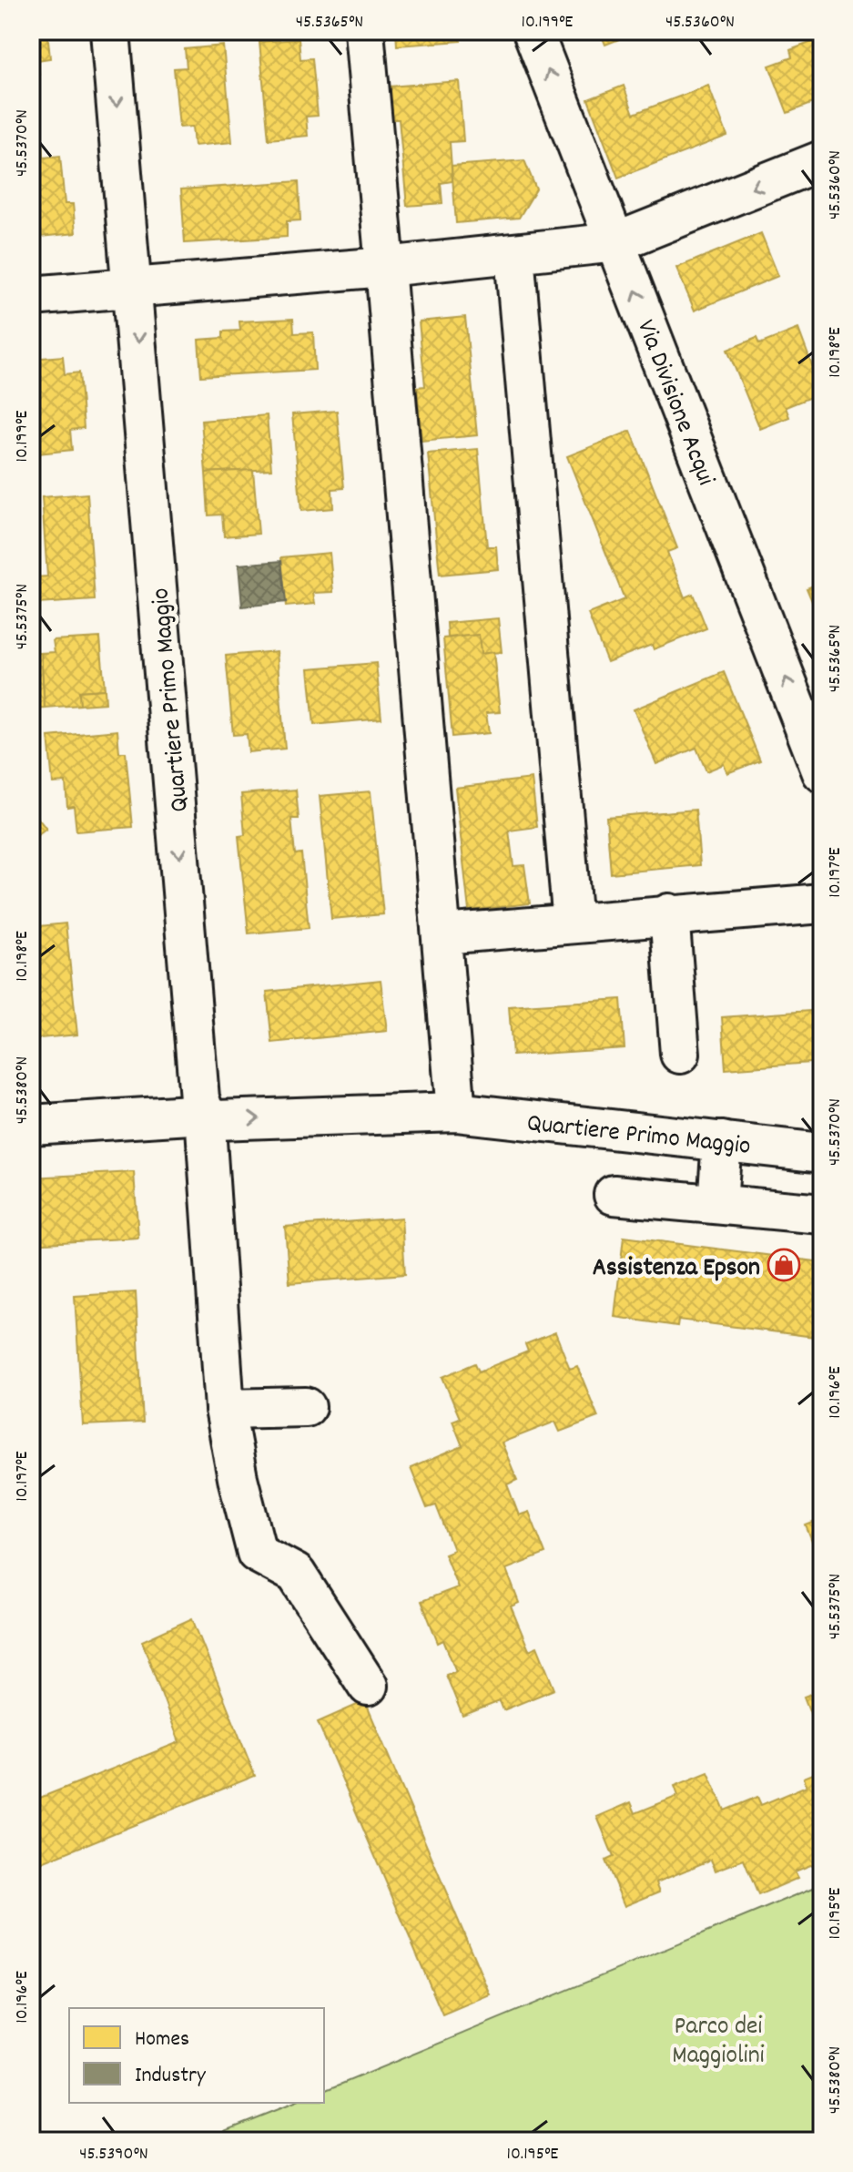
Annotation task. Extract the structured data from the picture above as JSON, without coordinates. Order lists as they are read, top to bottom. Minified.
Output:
{"streets":{"street":["Via Divisione Acqui","Quartiere Primo Maggio"]},"parks":["Parco dei Maggiolini"],"places":{"shop":["Assistenza Epson"]},"legend":["Homes","Industry"],"coordinates":["45.5365°N","10.199°E","45.5360°N","45.5370°N","10.198°E","45.5375°N","10.197°E","45.5380°N","10.196°E","10.195°E","45.5390°N"]}
